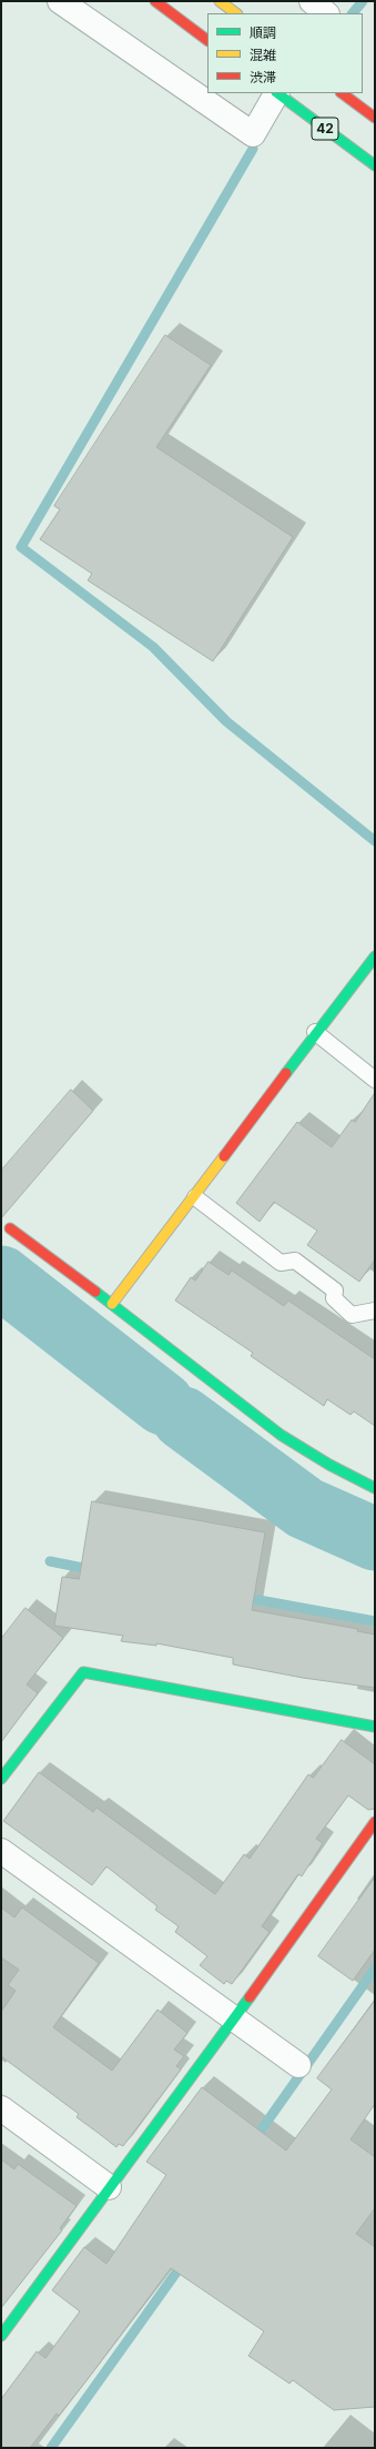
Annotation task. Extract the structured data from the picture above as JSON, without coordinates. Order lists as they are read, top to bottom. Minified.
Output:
{"streets":{"street":["42"]},"legend":["順調","混雑","渋滞"]}
